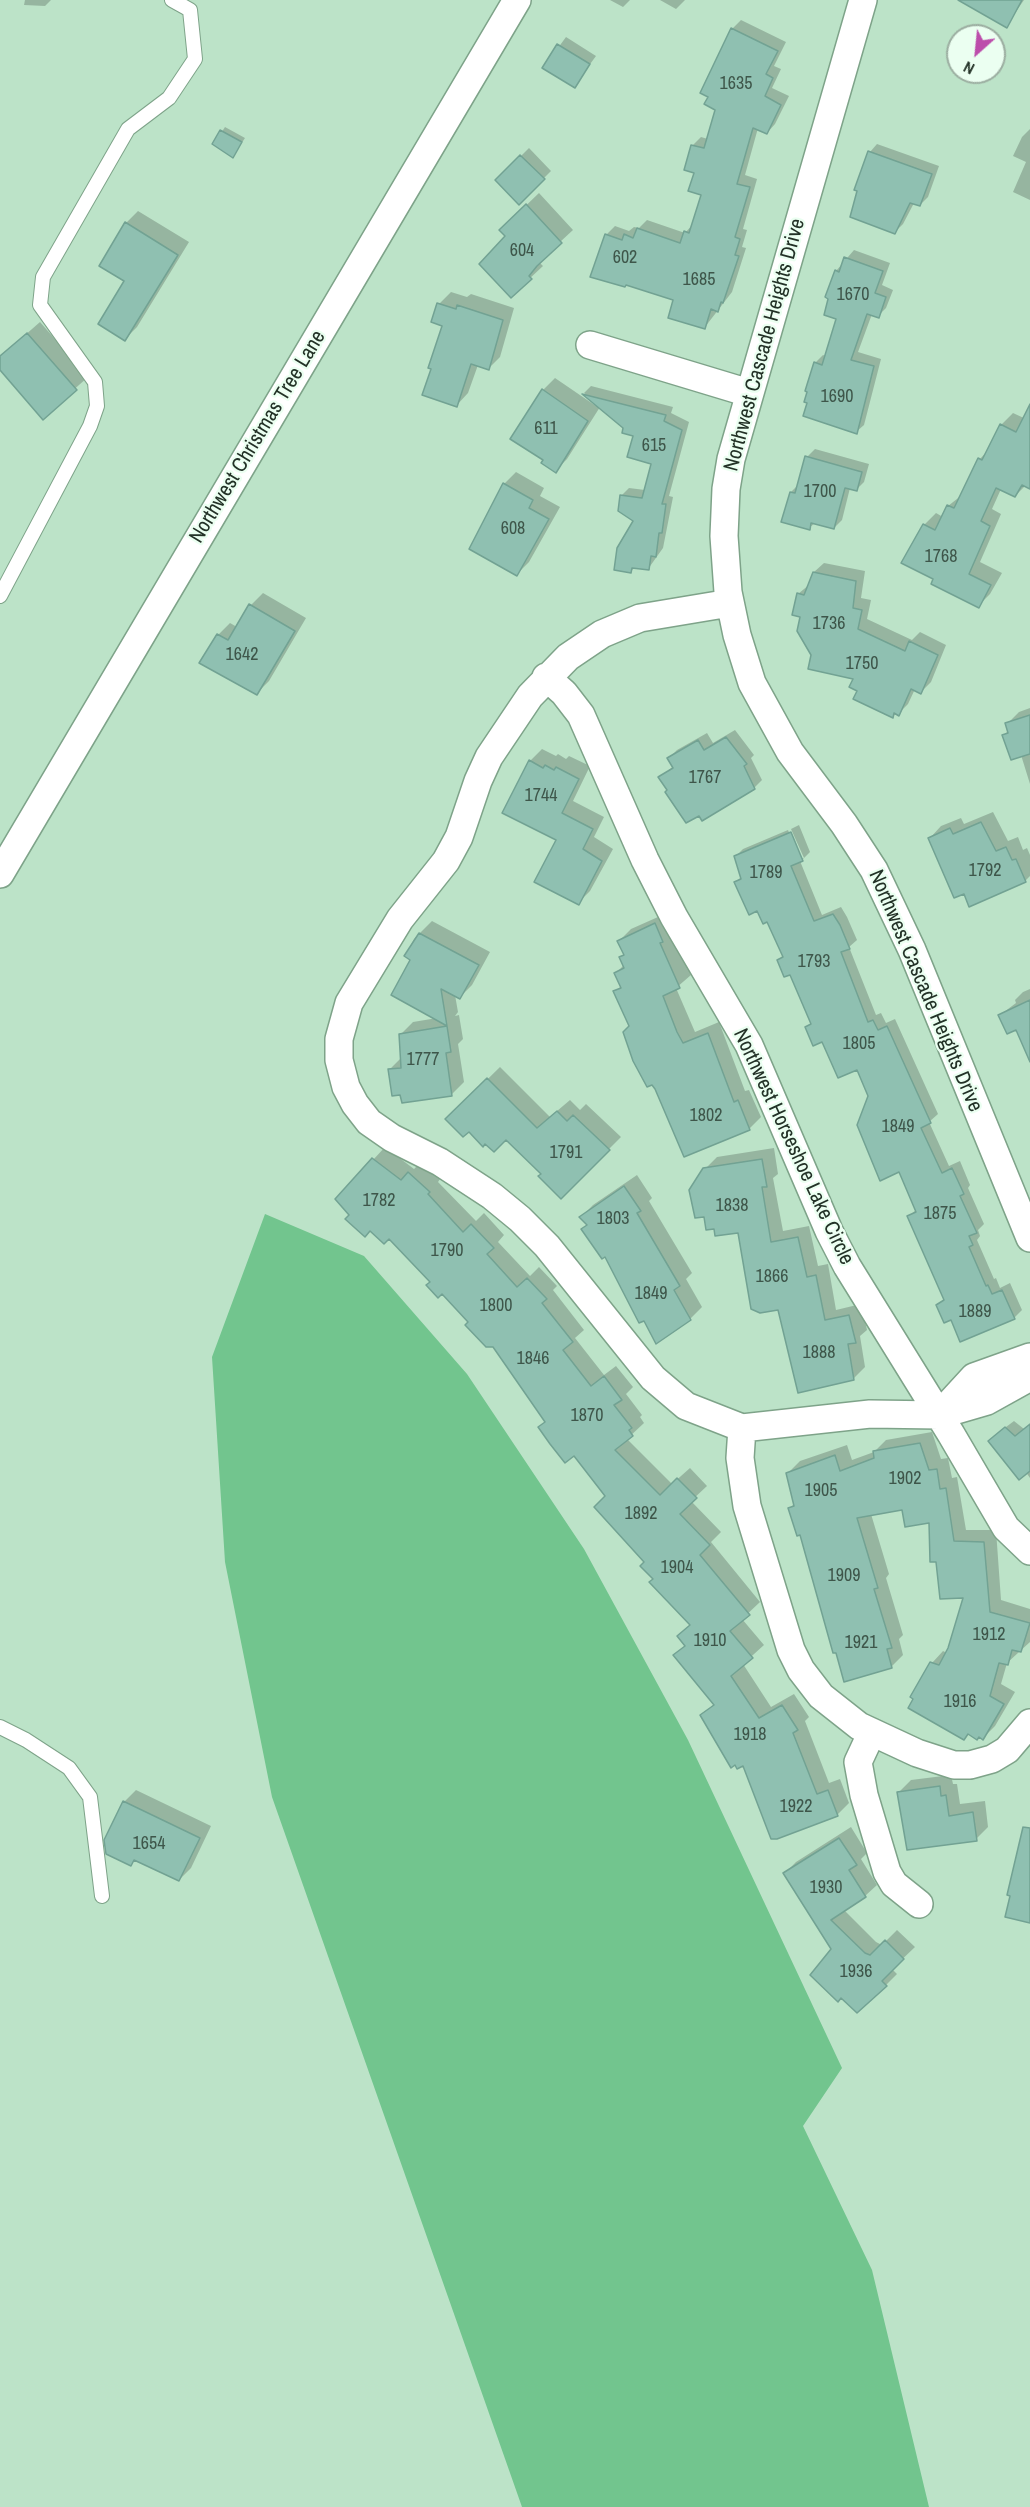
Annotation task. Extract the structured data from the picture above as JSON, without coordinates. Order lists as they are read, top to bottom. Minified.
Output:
{"streets":{"street":["Northwest Cascade Heights Drive","Northwest Christmas Tree Lane","Northwest Horseshoe Lake Circle"]},"house_numbers":["1635","604","602","1685","1670","1690","611","615","1700","608","1768","1736","1642","1750","1767","1744","1792","1789","1793","1805","1777","1802","1849","1791","1782","1838","1875","1803","1790","1866","1849","1800","1889","1888","1846","1870","1902","1905","1892","1904","1909","1912","1910","1921","1916","1918","1922","1654","1930","1936"],"north":"bottom left"}
